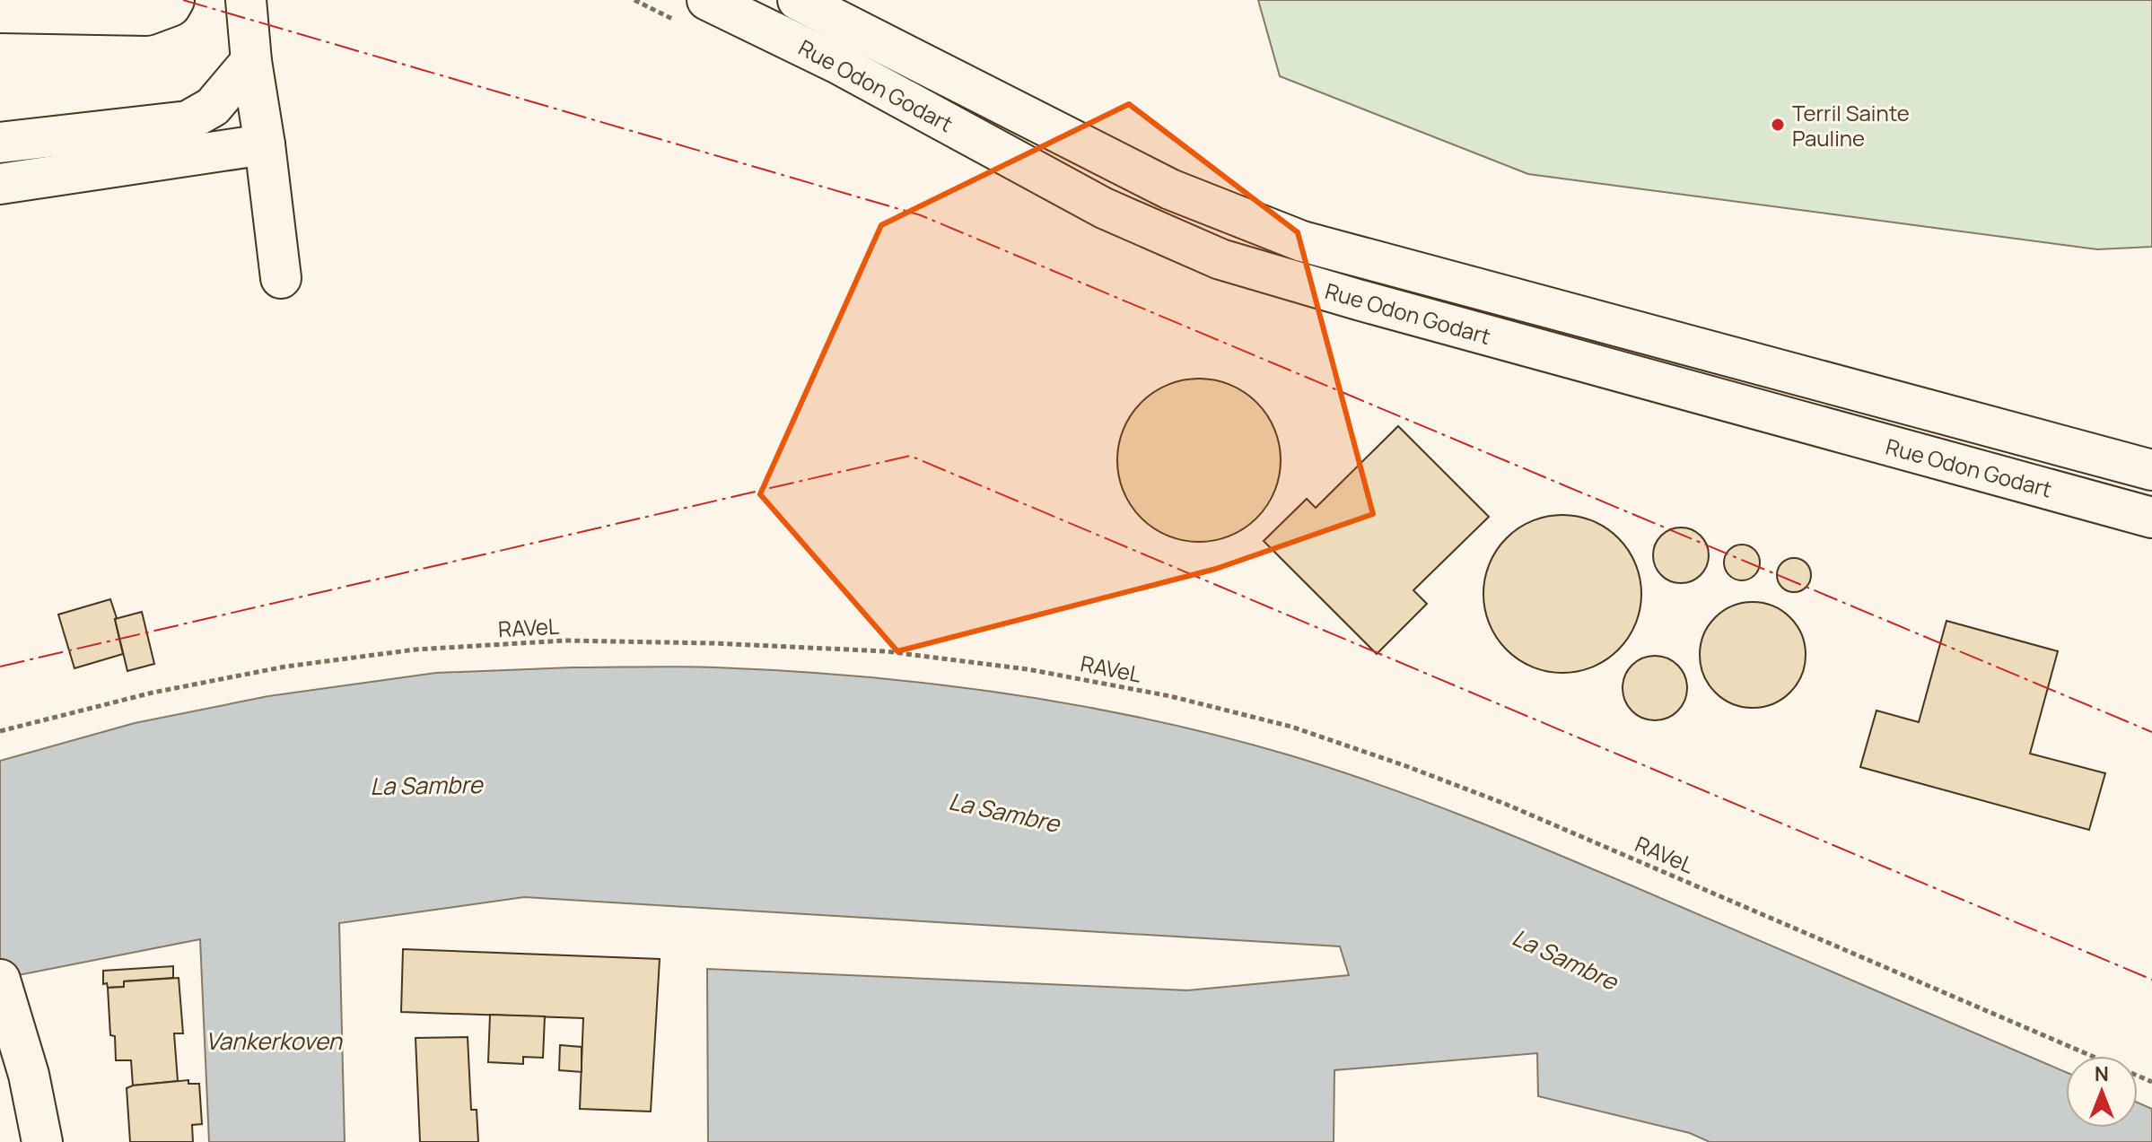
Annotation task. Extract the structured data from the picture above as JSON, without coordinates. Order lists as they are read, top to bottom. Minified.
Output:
{"streets":{"main road":["Rue Odon Godart"],"path":["RAVeL"]},"water":["La Sambre","Vankerkoven"],"places":["Terril Sainte Pauline"],"north":"top"}
